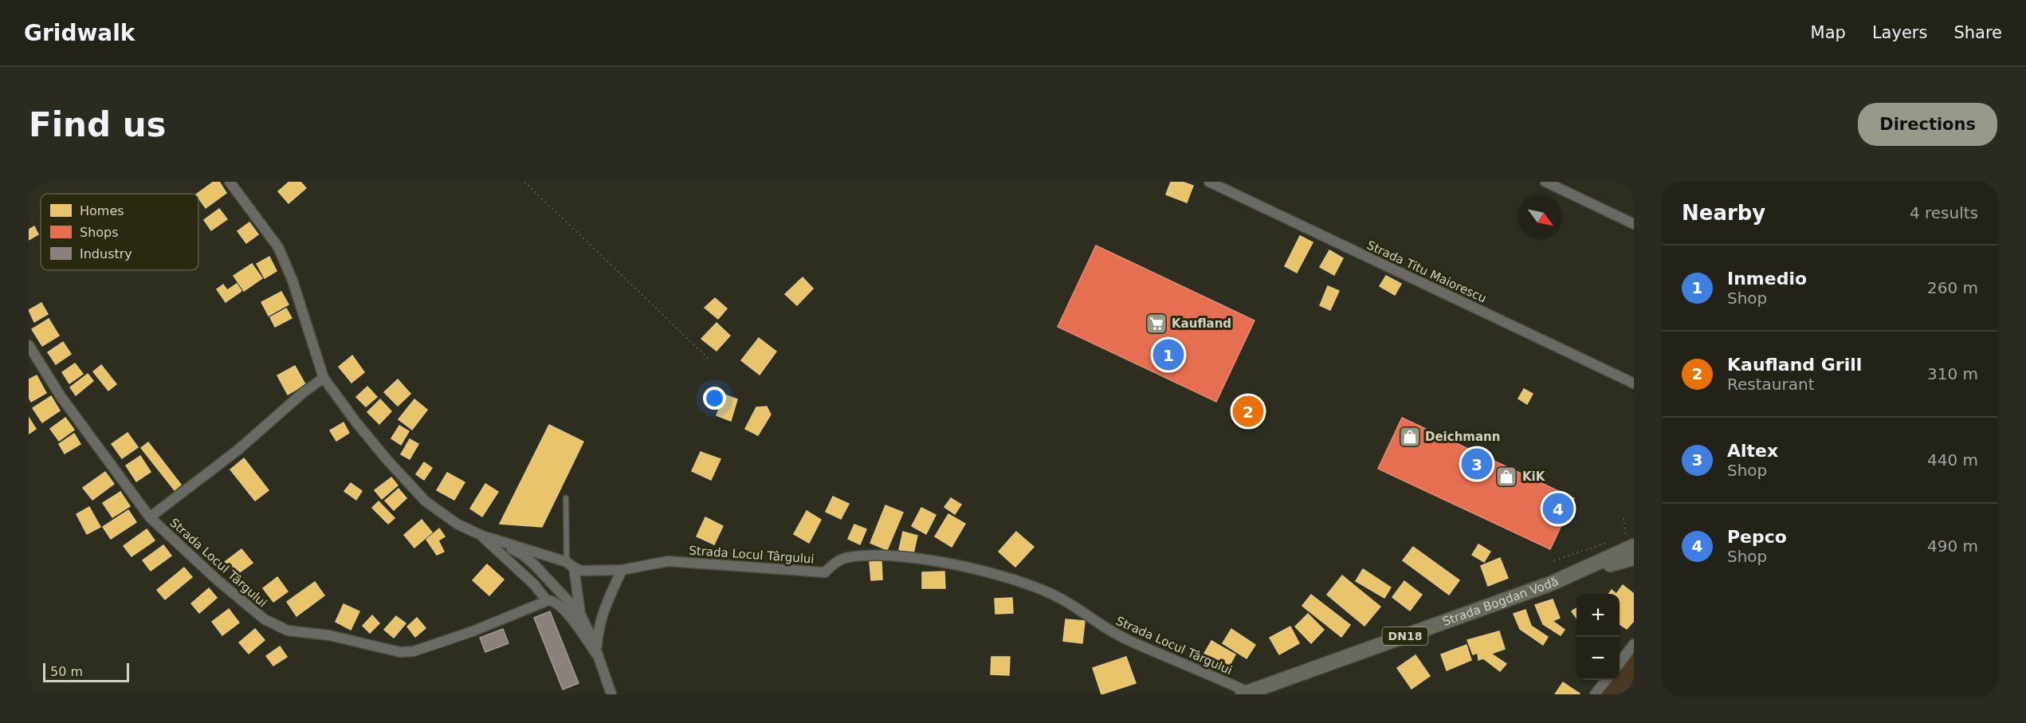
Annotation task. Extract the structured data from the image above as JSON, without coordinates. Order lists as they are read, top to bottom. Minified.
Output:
{"streets":{"main road":["Strada Bogdan Vodă","DN18"],"street":["Strada Titu Maiorescu","Strada Locul Târgului"]},"crossings":[["Strada Locul Târgului","Strada Bogdan Vodă"]],"places":{"supermarket":["Kaufland"],"shop":["Deichmann","KiK"]},"legend":["Homes","Shops","Industry"],"scale_bar":"50 m","north":"bottom right","page":{"header":"Gridwalk","nav":["Map","Layers","Share"],"buttons":"Directions","title":"Find us","heading":["Nearby","4 results"],"list":[{"mark":"1","name":"Inmedio","note":"Shop","value":"260 m"},{"mark":"2","name":"Kaufland Grill","note":"Restaurant","value":"310 m"},{"mark":"3","name":"Altex","note":"Shop","value":"440 m"},{"mark":"4","name":"Pepco","note":"Shop","value":"490 m"}],"pins":["1","2","3","4"],"map_buttons":["+","−"],"scale":"50 m"}}
